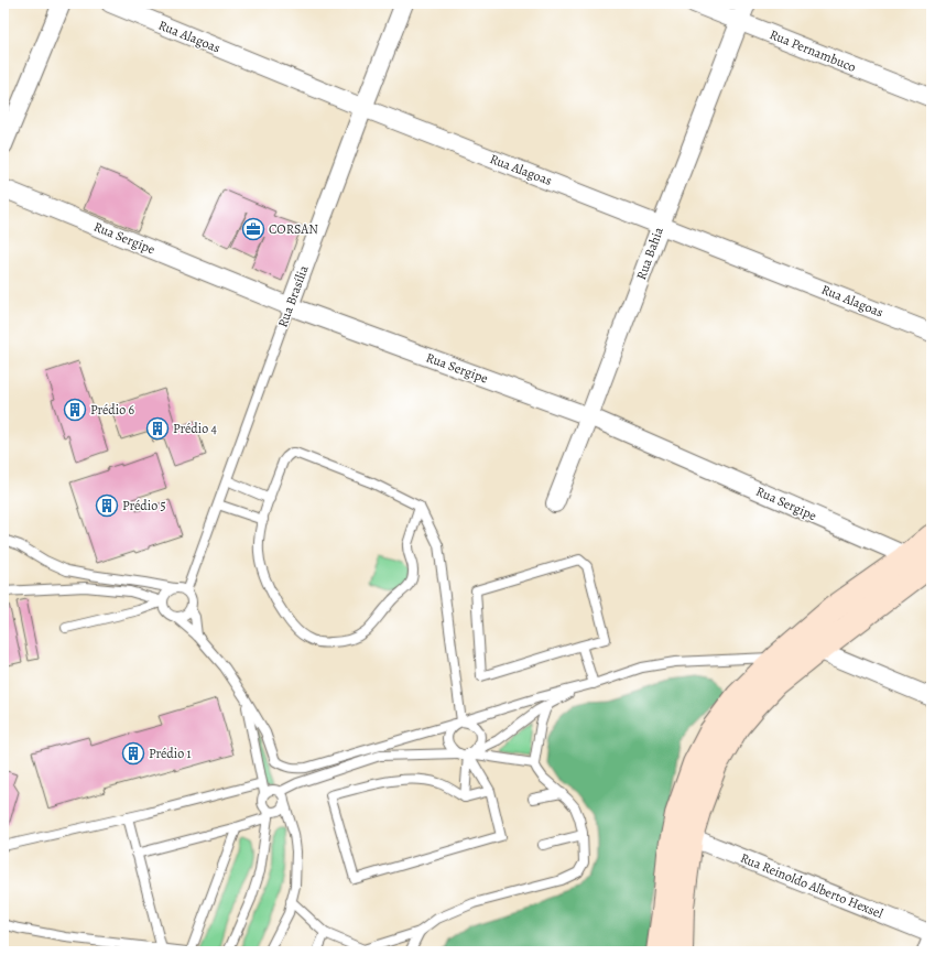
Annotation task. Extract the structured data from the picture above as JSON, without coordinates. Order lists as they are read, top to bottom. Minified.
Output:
{"streets":{"street":["Rua Alagoas","Rua Pernambuco","Rua Sergipe","Rua Bahia","Rua Brasília","Rua Reinoldo Alberto Hexsel"]},"crossings":[["Rua Alagoas","Rua Bahia"],["Rua Alagoas","Rua Brasília"],["Rua Pernambuco","Rua Bahia"],["Rua Sergipe","Rua Bahia"],["Rua Sergipe","Rua Brasília"]],"places":{"office":["CORSAN"],"building":["Prédio 6","Prédio 4","Prédio 5","Prédio 1"]}}
